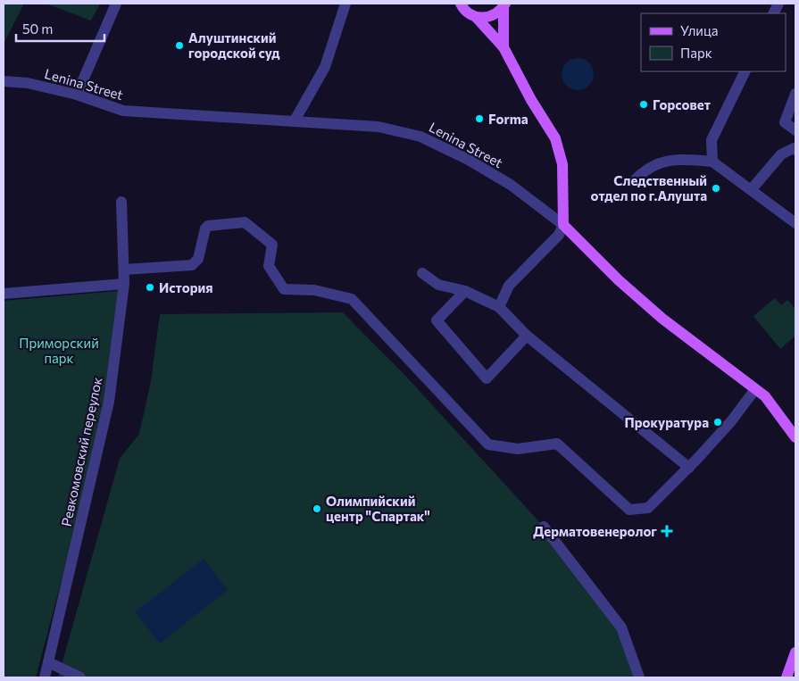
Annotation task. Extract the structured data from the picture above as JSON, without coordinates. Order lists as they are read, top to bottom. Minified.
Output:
{"streets":{"main road":["Lenina Street"],"street":["Ревкомовский переулок"]},"parks":["Приморский парк"],"places":{"other":["Алуштинский городской суд","Горсовет","Forma","Следственный отдел по г.Алушта","История","Прокуратура","Олимпийский центр \"Спартак\""],"health":["Дерматовенеролог"]},"legend":["Улица","Парк"],"scale_bar":"50 m"}
